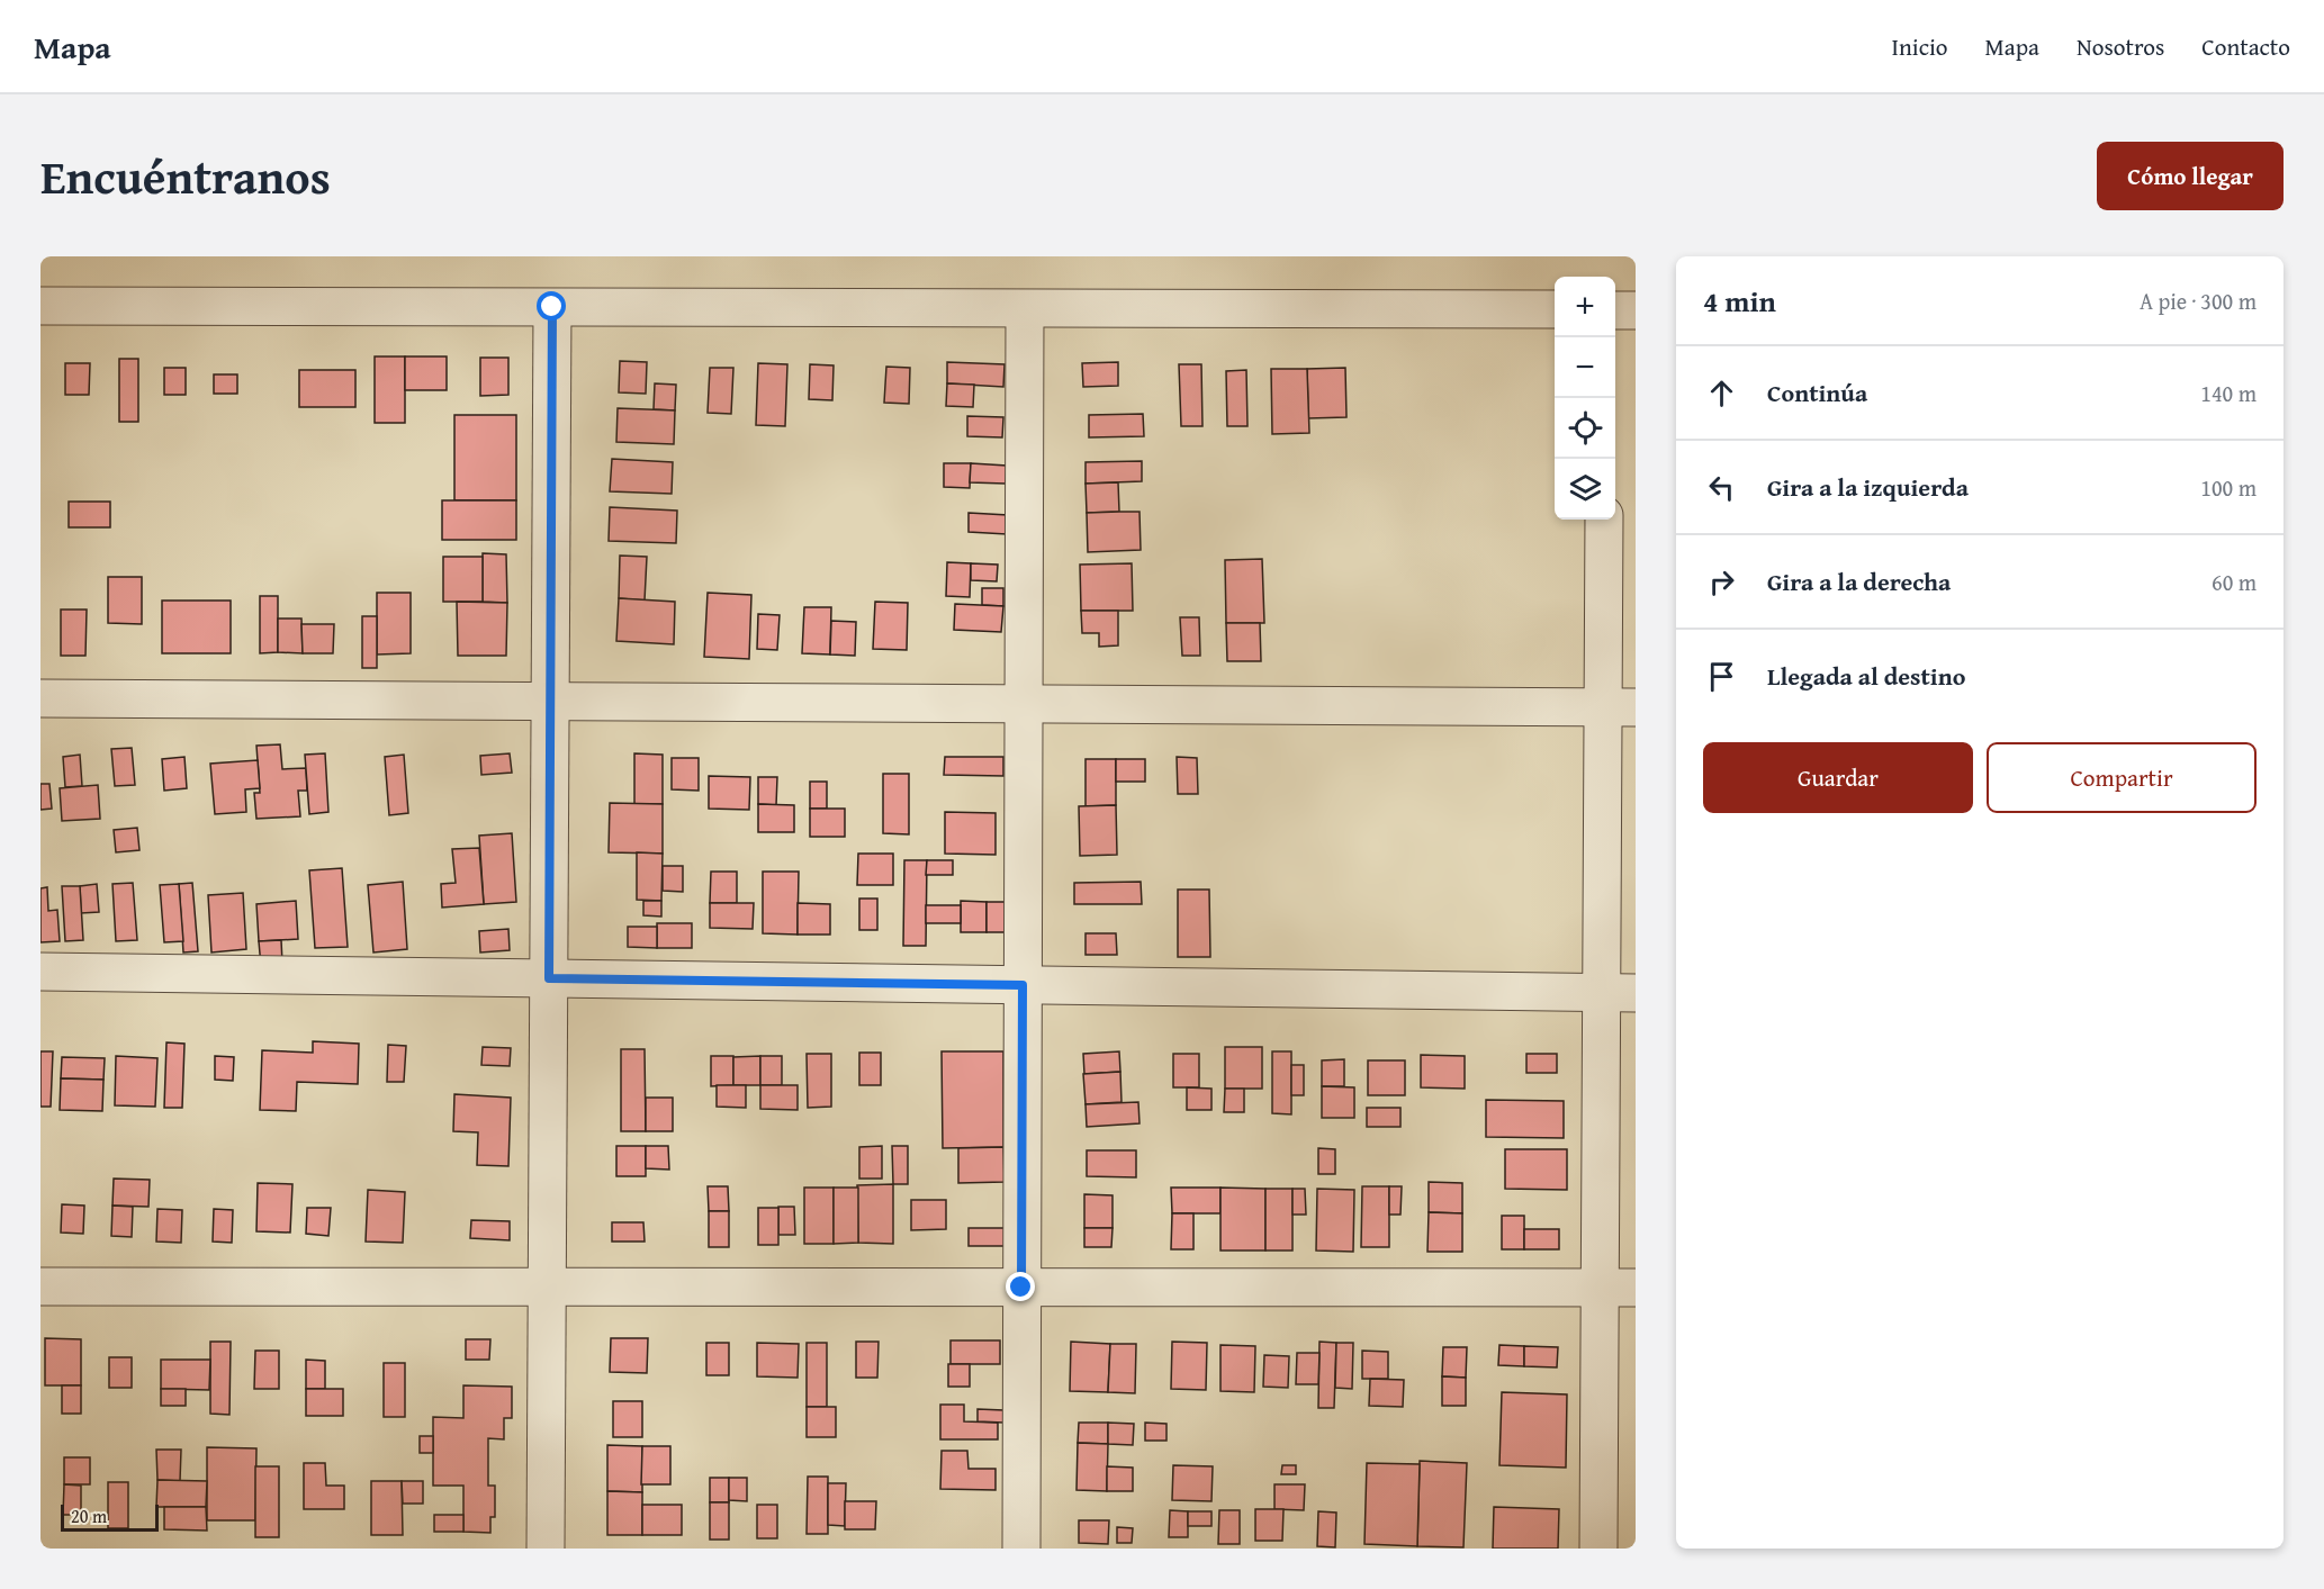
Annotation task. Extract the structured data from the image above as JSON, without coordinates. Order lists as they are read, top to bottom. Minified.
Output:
{"scale_bar":"20 m","page":{"header":"Mapa","nav":["Inicio","Mapa","Nosotros","Contacto"],"title":"Encuéntranos","buttons":["Cómo llegar",["Guardar","Compartir"]],"heading":["4 min","A pie · 300 m"],"map_buttons":["+","−"],"list":[["Continúa","140 m"],["Gira a la izquierda","100 m"],["Gira a la derecha","60 m"],"Llegada al destino"],"scale":"20 m"}}
